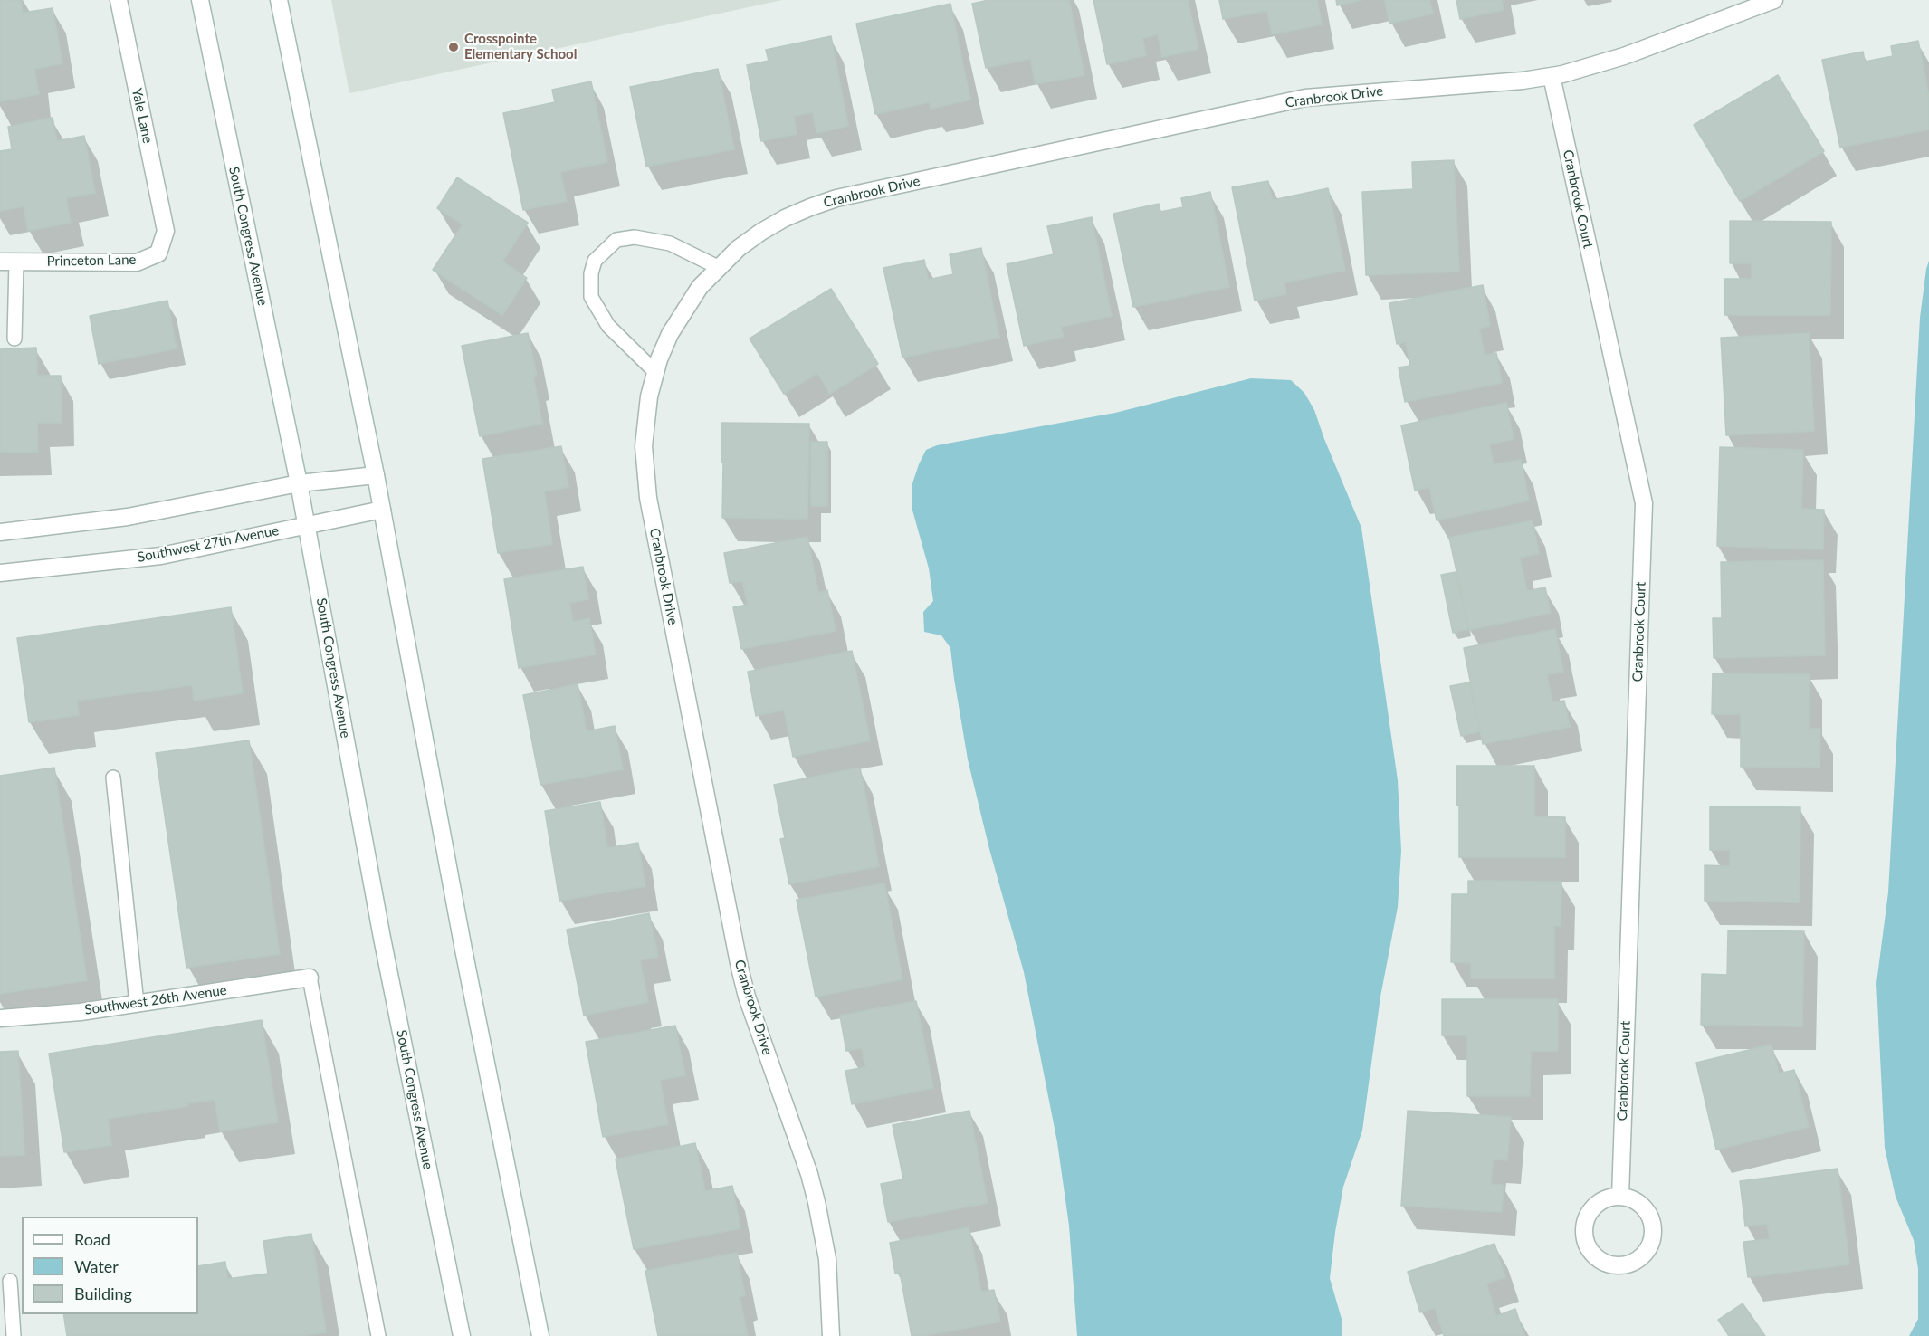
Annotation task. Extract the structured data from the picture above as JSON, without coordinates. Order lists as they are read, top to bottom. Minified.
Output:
{"streets":{"street":["Cranbrook Drive","Yale Lane","Cranbrook Court","South Congress Avenue","Princeton Lane","Southwest 27th Avenue","Southwest 26th Avenue"]},"crossings":[["Cranbrook Drive","Cranbrook Court"],["Yale Lane","Princeton Lane"],["South Congress Avenue","Southwest 27th Avenue"]],"places":["Crosspointe Elementary School"],"legend":["Road","Water","Building"]}
